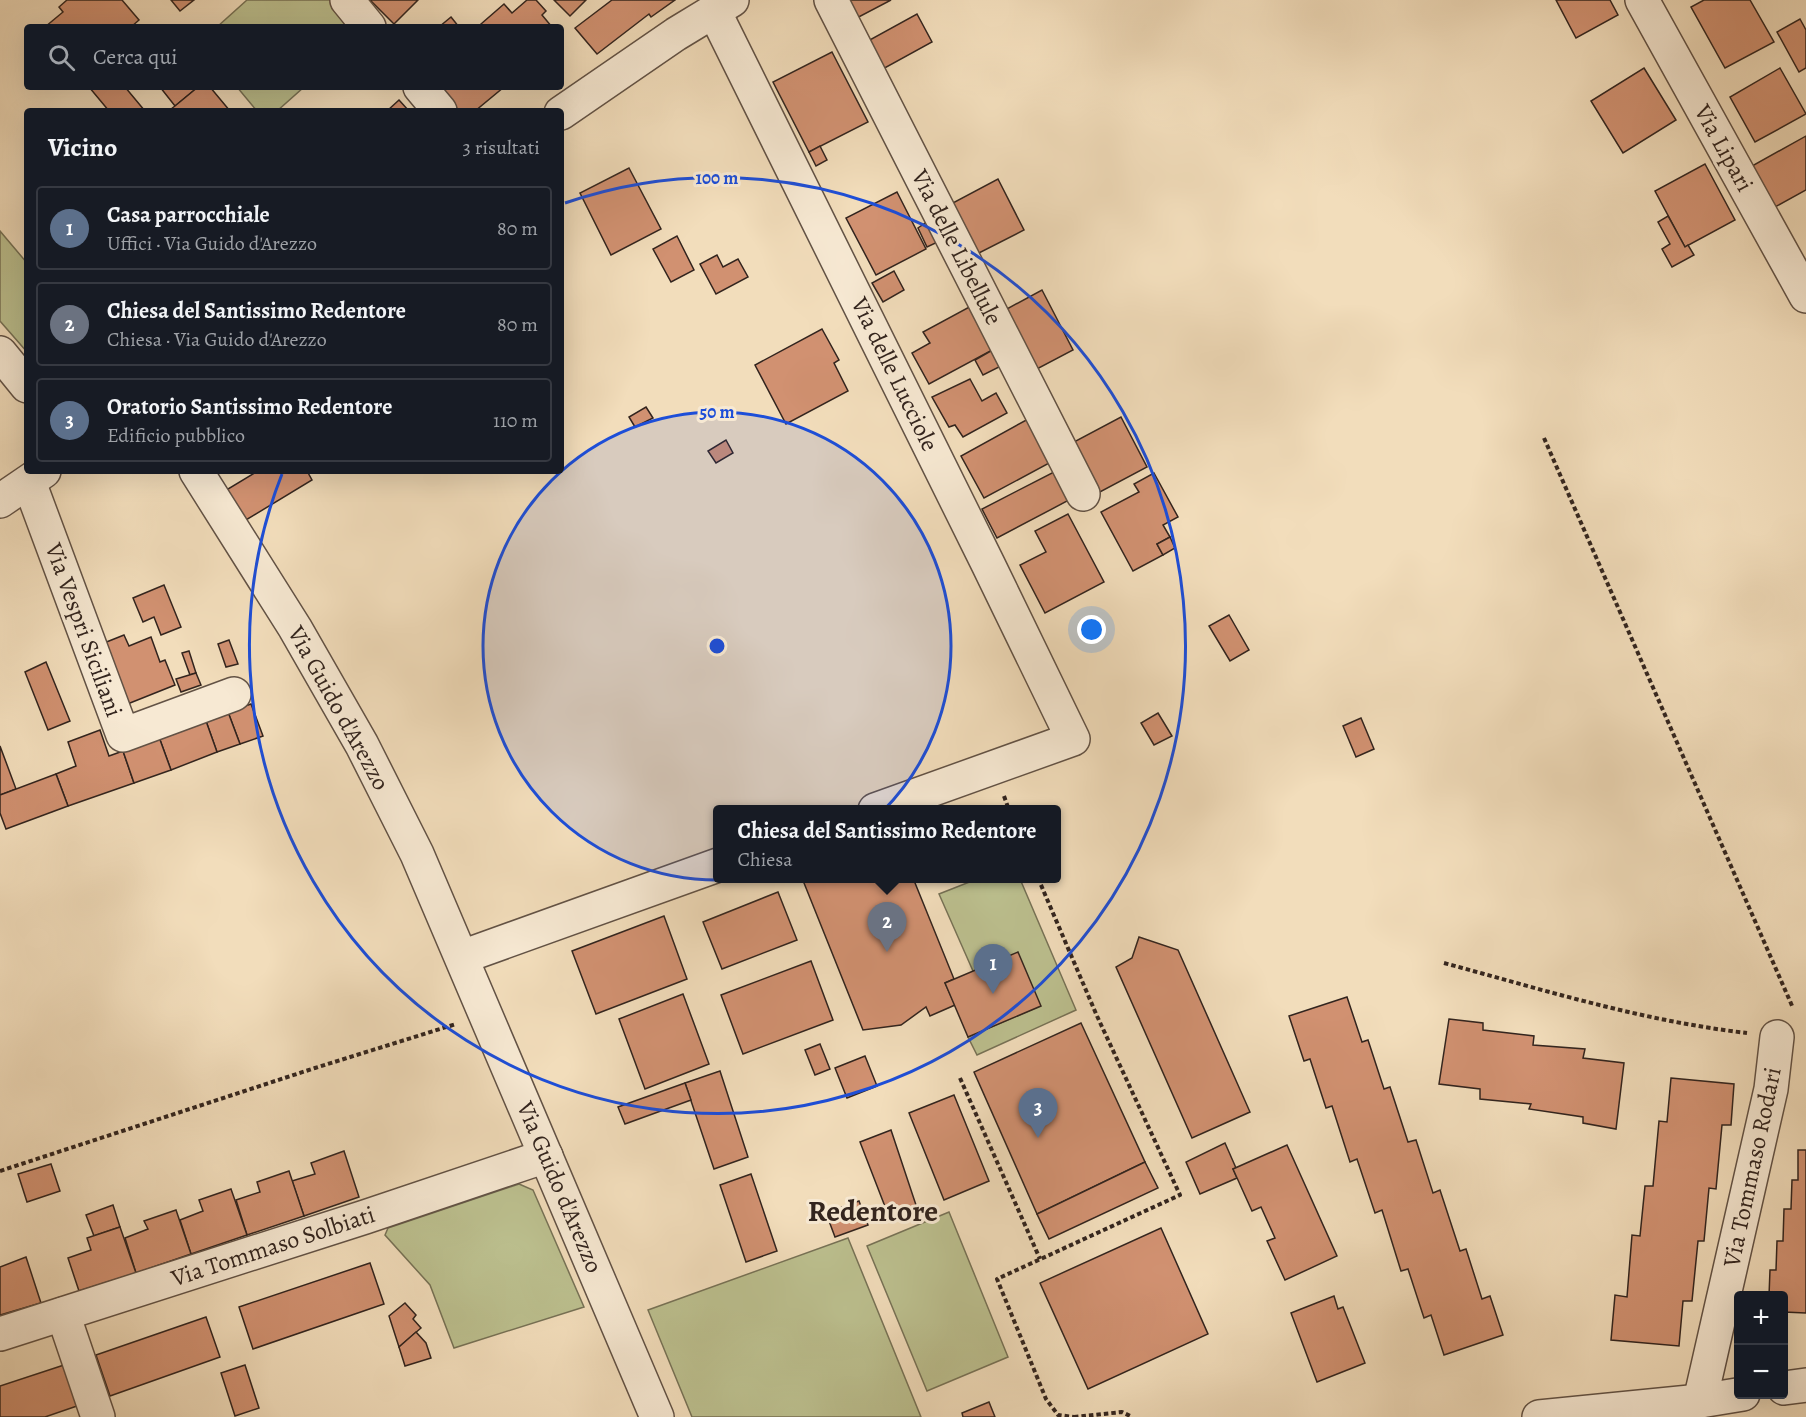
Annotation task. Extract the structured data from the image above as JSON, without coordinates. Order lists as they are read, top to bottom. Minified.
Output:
{"streets":{"street":["Via Lipari","Via delle Libellule","Via delle Lucciole","Via Vespri Siciliani","Via Guido d'Arezzo","Via Tommaso Rodari","Via Tommaso Solbiati"]},"crossings":[["Via Guido d'Arezzo","Via Tommaso Solbiati"]],"districts":["Redentore"],"page":{"search":"Cerca qui","heading":["Vicino","3 risultati"],"list":[{"mark":"1","name":"Casa parrocchiale","note":"Uffici · Via Guido d'Arezzo","value":"80 m"},{"mark":"2","name":"Chiesa del Santissimo Redentore","note":"Chiesa · Via Guido d'Arezzo","value":"80 m"},{"mark":"3","name":"Oratorio Santissimo Redentore","note":"Edificio pubblico","value":"110 m"}],"popup":["Chiesa del Santissimo Redentore","Chiesa"],"pins":["2","1","3"],"map_buttons":["+","−"]},"rings":["100 m","50 m"]}
